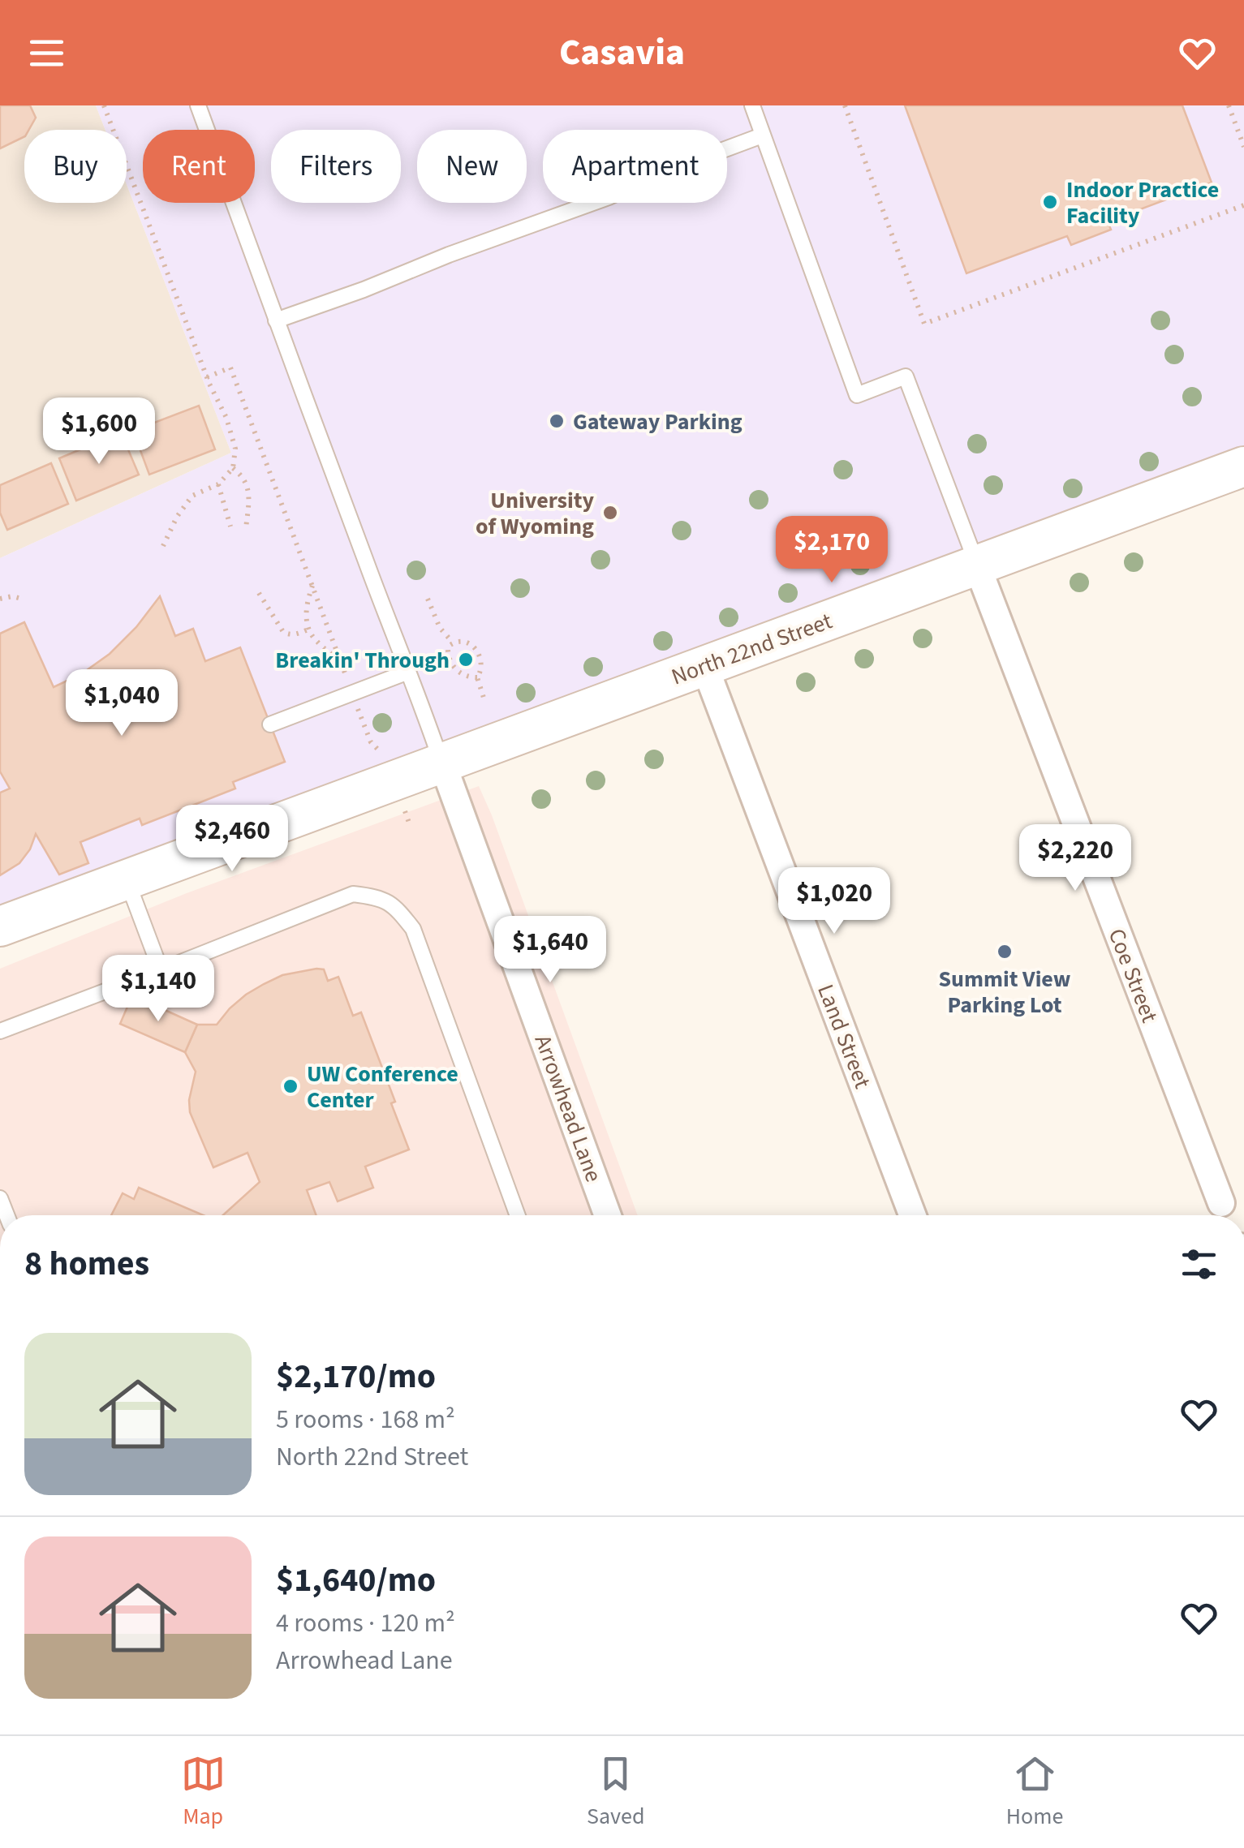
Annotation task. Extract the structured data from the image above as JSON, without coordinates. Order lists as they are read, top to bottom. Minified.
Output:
{"streets":{"street":["North 22nd Street","Coe Street","Land Street","Arrowhead Lane"]},"crossings":[["North 22nd Street","Coe Street"],["North 22nd Street","Land Street"],["North 22nd Street","Arrowhead Lane"]],"places":["Indoor Practice Facility","Gateway Parking","University of Wyoming","Breakin' Through","Summit View Parking Lot","UW Conference Center"],"page":{"header":"Casavia","chip":["Buy","Rent","Filters","New","Apartment"],"price":["$1,600","$2,170","$1,040","$2,460","$2,220","$1,020","$1,640","$1,140"],"heading":"8 homes","list":[{"name":"$2,170/mo","note":"5 rooms · 168 m² · North 22nd Street"},{"name":"$1,640/mo","note":"4 rooms · 120 m² · Arrowhead Lane"}],"tabs":["Map","Saved","Home"]}}
